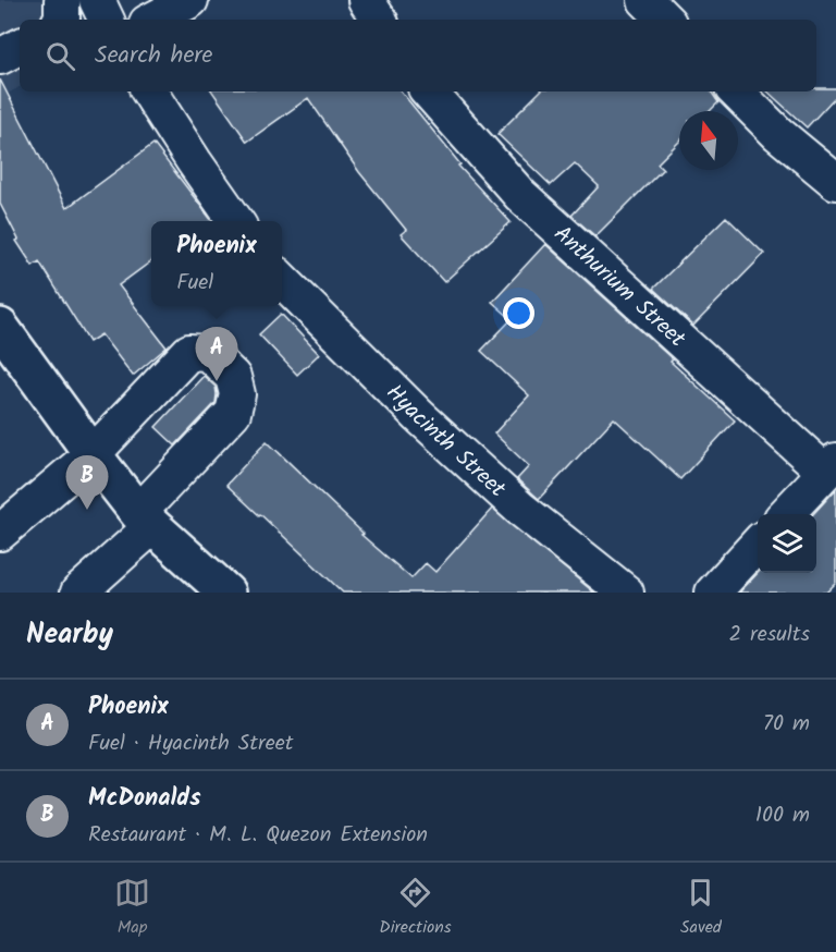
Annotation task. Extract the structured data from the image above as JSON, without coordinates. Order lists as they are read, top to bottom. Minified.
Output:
{"streets":{"street":["Anthurium Street","Hyacinth Street"]},"north":"top","page":{"search":"Search here","popup":["Phoenix","Fuel"],"pins":["A","B"],"heading":["Nearby","2 results"],"list":[{"mark":"A","name":"Phoenix","note":"Fuel · Hyacinth Street","value":"70 m"},{"mark":"B","name":"McDonalds","note":"Restaurant · M. L. Quezon Extension","value":"100 m"}],"nav":["Map","Directions","Saved"]}}
